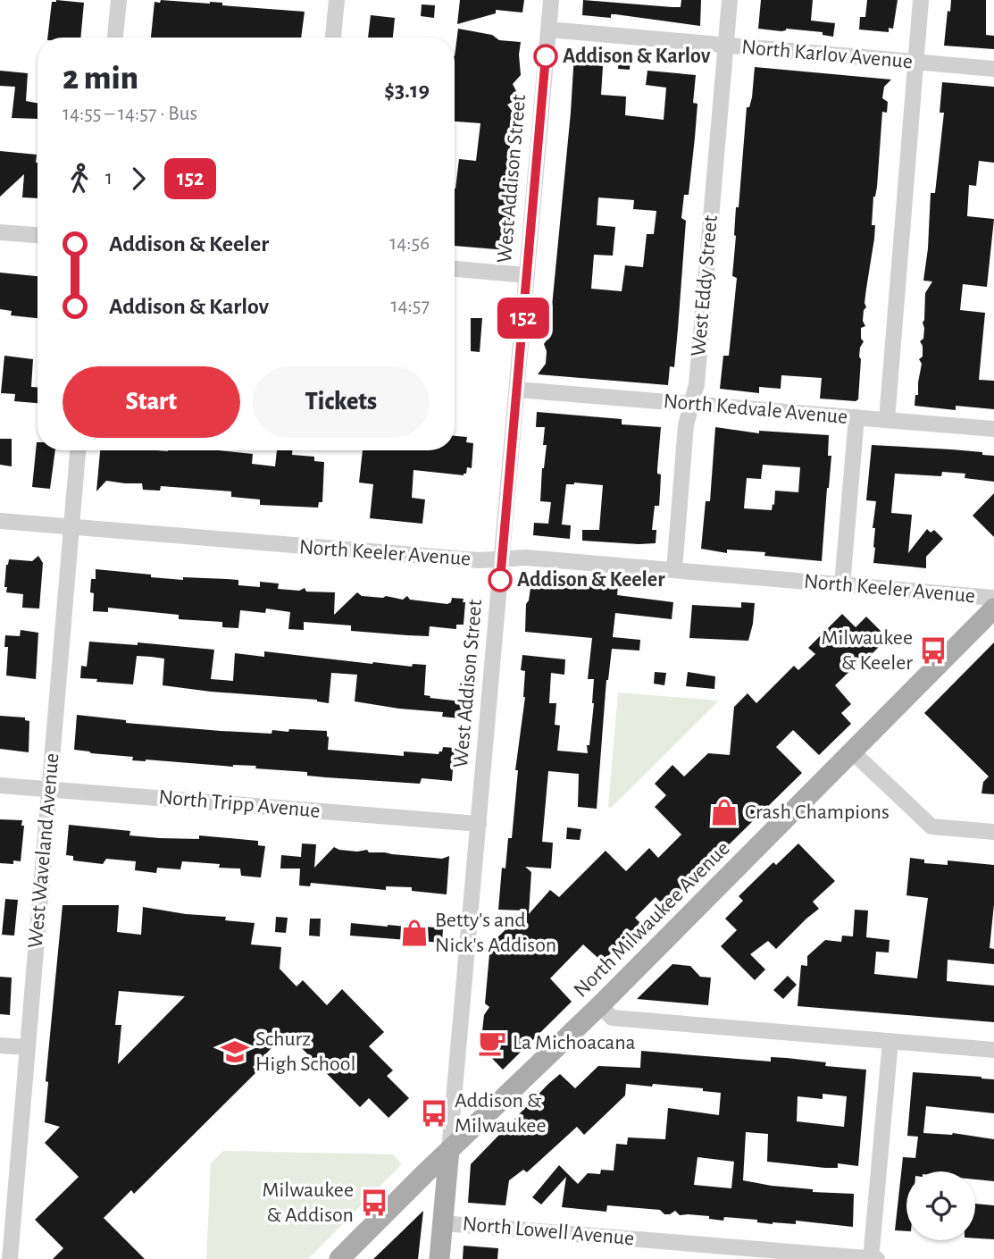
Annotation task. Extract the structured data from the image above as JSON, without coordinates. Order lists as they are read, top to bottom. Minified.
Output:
{"streets":{"main road":["West Addison Street","North Milwaukee Avenue"],"street":["North Karlov Avenue","West Eddy Street","North Kedvale Avenue","North Keeler Avenue","North Tripp Avenue","West Waveland Avenue","North Lowell Avenue"]},"crossings":[["North Karlov Avenue","West Addison Street"],["North Karlov Avenue","West Eddy Street"],["West Addison Street","North Kedvale Avenue"],["West Addison Street","North Keeler Avenue"],["West Addison Street","North Tripp Avenue"],["West Addison Street","North Milwaukee Avenue"],["West Addison Street","North Lowell Avenue"],["West Eddy Street","North Kedvale Avenue"],["West Eddy Street","North Keeler Avenue"],["North Keeler Avenue","West Waveland Avenue"],["North Tripp Avenue","West Waveland Avenue"]],"places":{"other":["Addison & Karlov","Addison & Keeler"],"bus stop":["Milwaukee & Keeler","Addison & Milwaukee","Milwaukee & Addison"],"shop":["Crash Champions","Betty's and Nick's Addison"],"cafe":["La Michoacana"],"school or university":["Schurz High School"]},"lines":["bus line 152"],"page":{"on_map":"152","heading":["2 min","14:55 – 14:57 · Bus","$3.19"],"legs":["1","152"],"list":[{"name":"Addison & Keeler","value":"14:56"},{"name":"Addison & Karlov","value":"14:57"}],"buttons":["Start","Tickets"]}}
